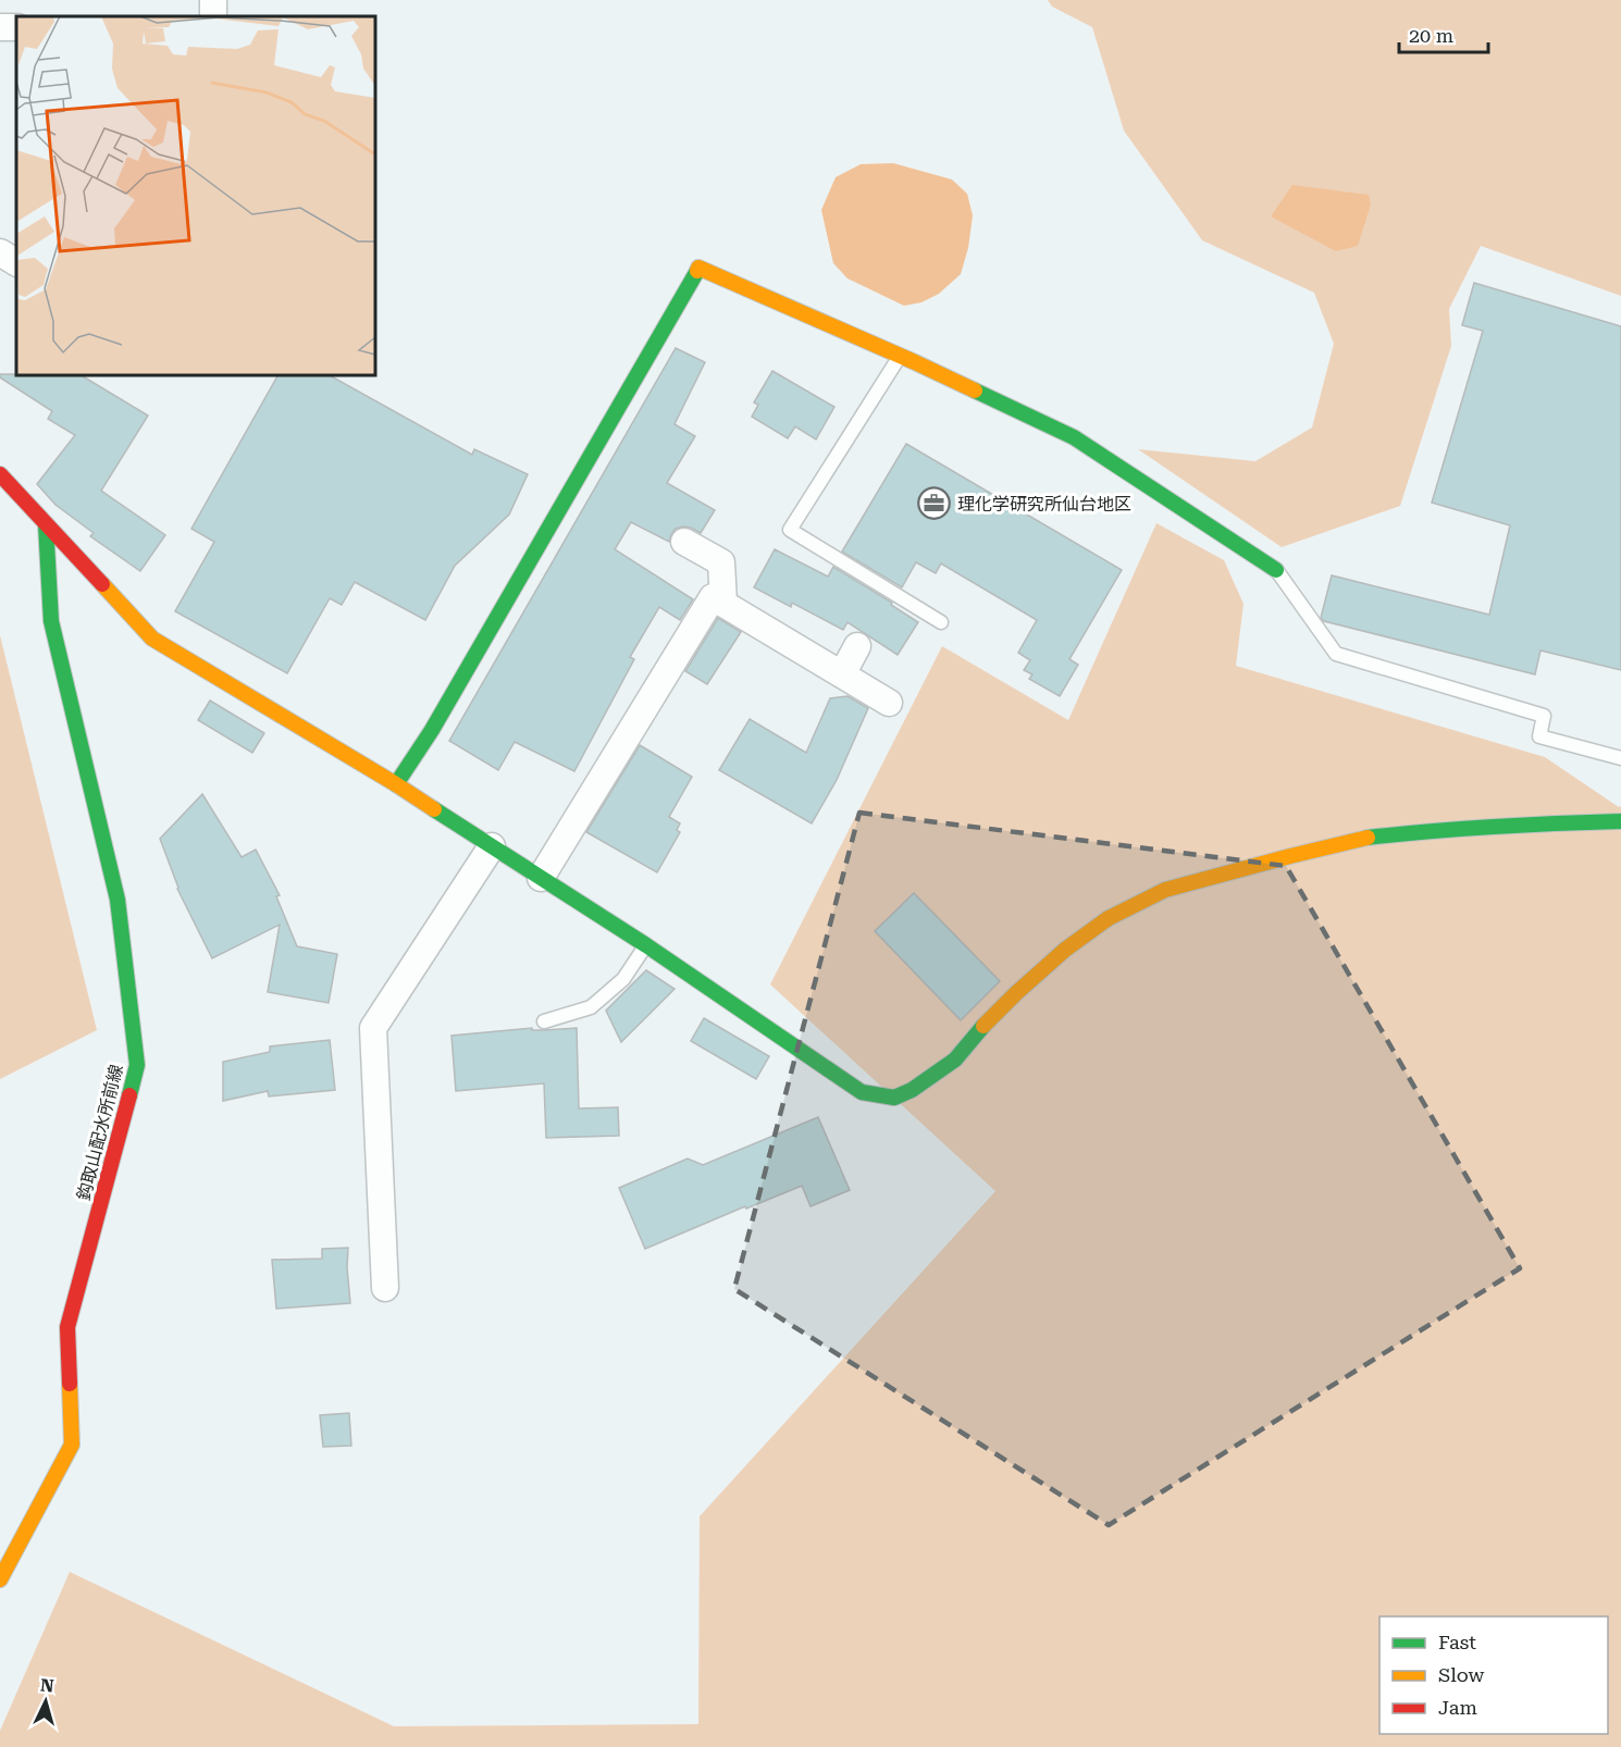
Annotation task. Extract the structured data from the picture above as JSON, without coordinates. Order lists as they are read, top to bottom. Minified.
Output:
{"streets":{"street":["鈎取山配水所前線"]},"places":{"office":["理化学研究所仙台地区"]},"legend":["Fast","Slow","Jam"],"scale_bar":"20 m","north":"top"}
